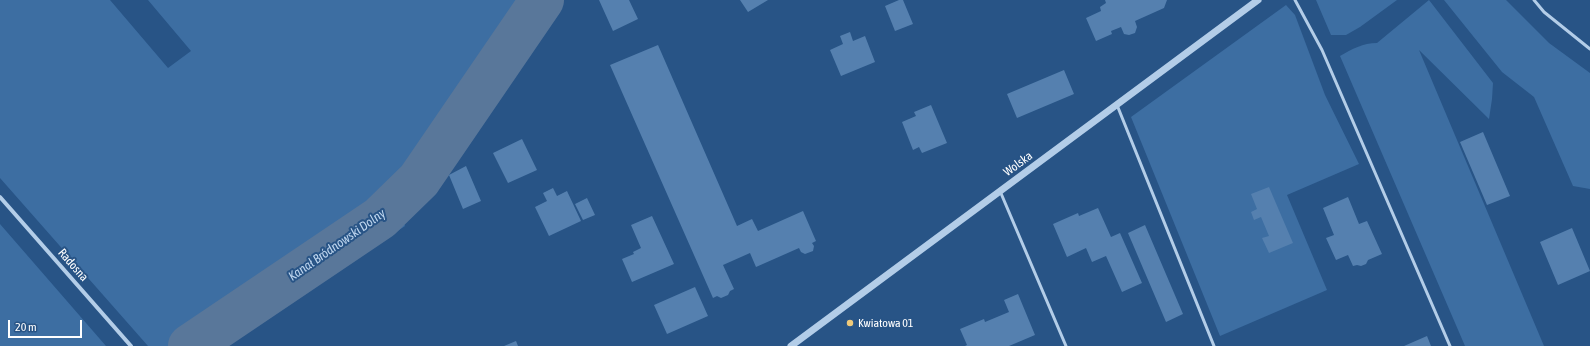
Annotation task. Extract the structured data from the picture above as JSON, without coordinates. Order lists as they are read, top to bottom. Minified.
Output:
{"streets":{"street":["Wolska","Radosna"]},"water":["Kanał Bródnowski Dolny"],"places":["Kwiatowa 01"],"scale_bar":"20 m"}
